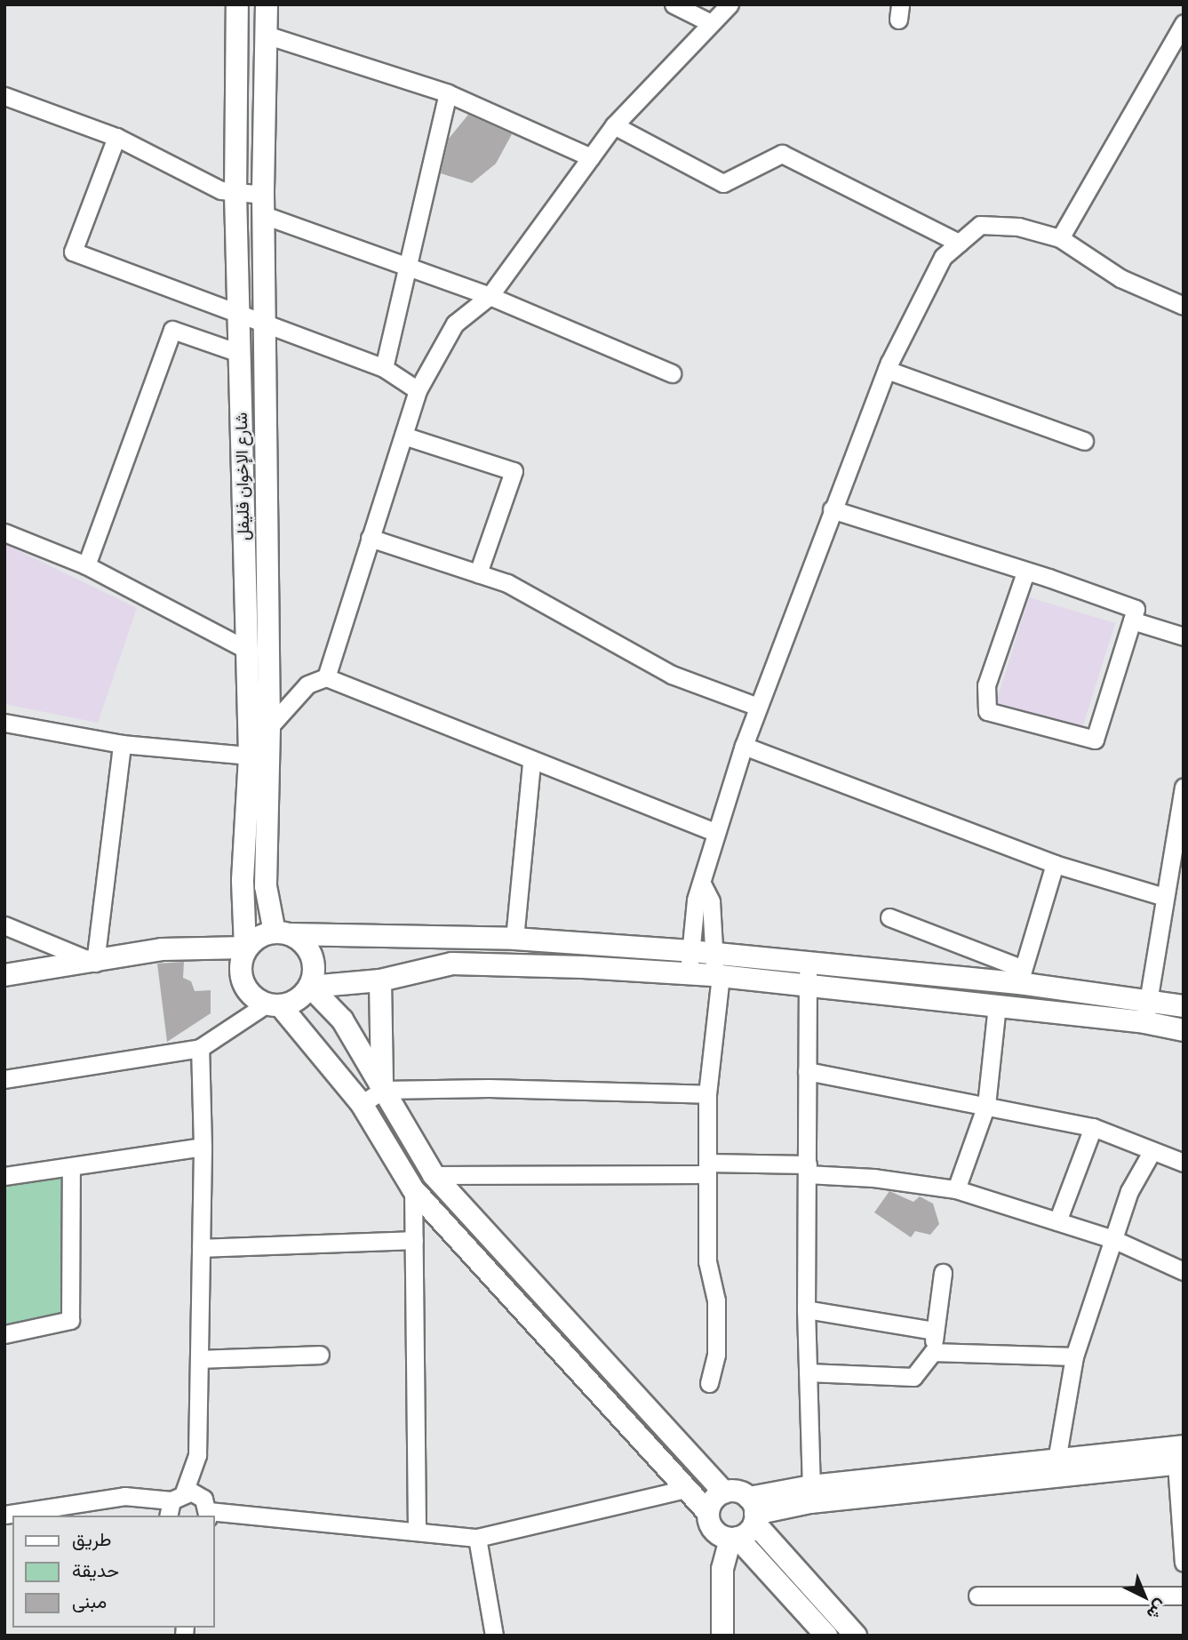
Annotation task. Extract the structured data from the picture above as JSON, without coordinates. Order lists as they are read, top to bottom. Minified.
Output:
{"streets":{"main road":["شارع الإخوان فليفل"]},"legend":["طريق","حديقة","مبنى"],"north":"bottom right"}
